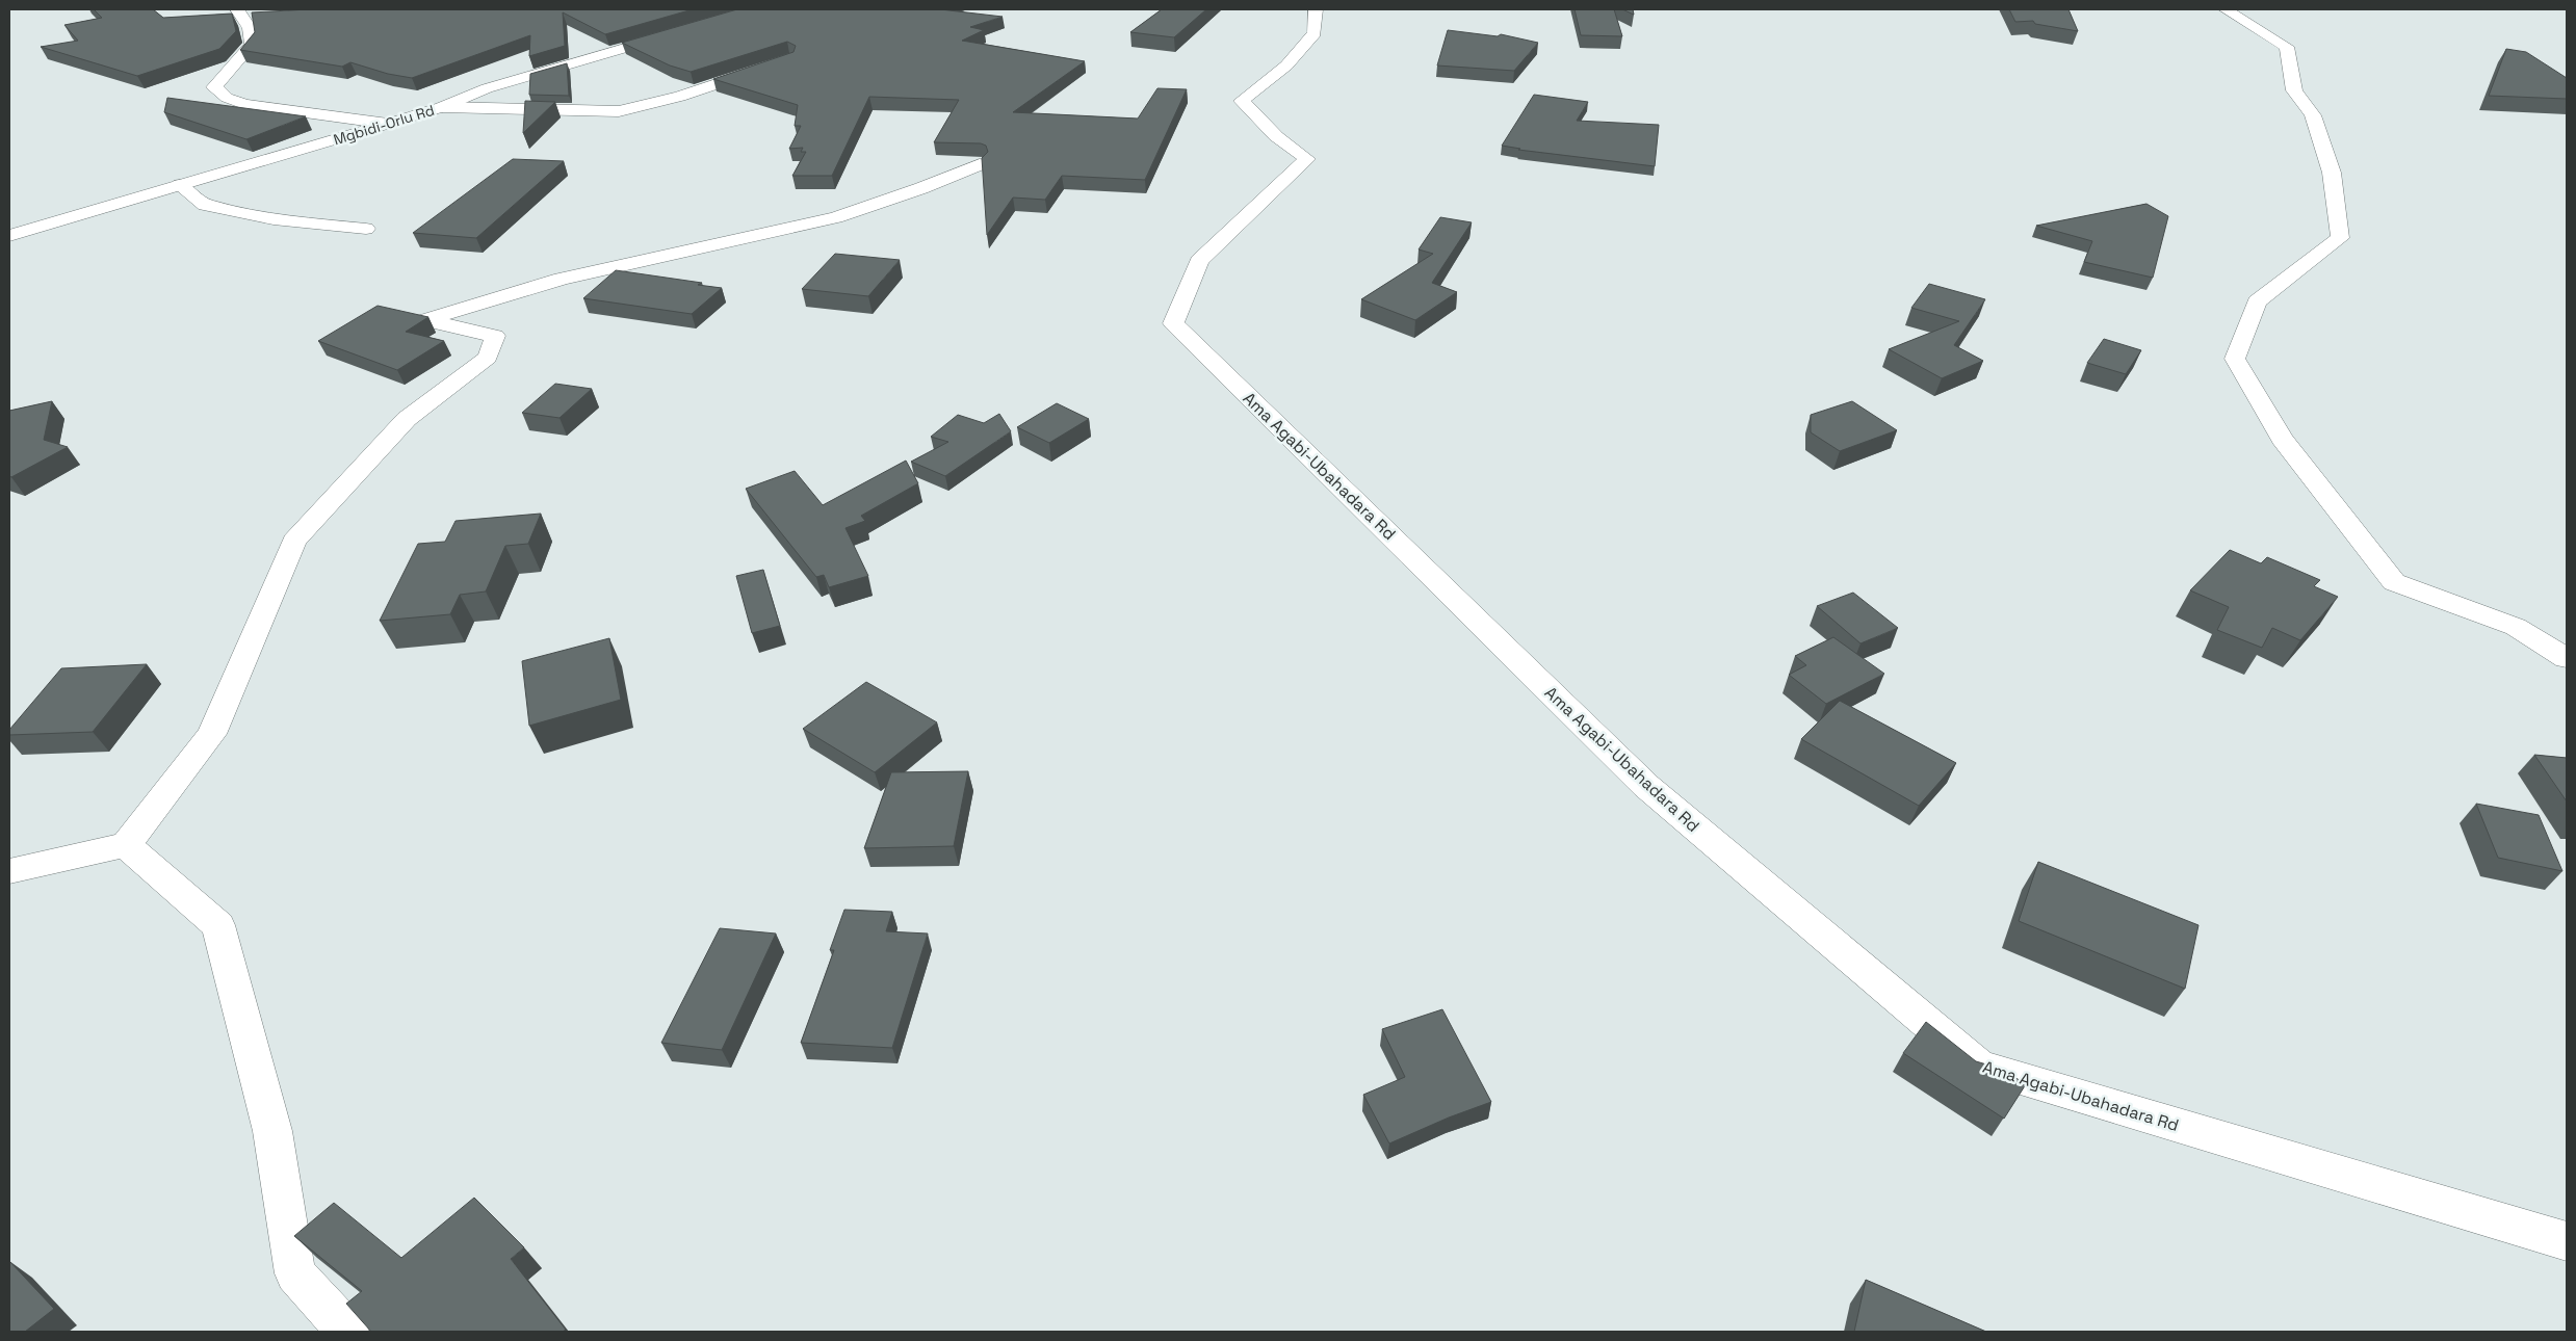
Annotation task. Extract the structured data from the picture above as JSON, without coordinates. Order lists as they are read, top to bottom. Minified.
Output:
{"streets":{"street":["Mgbidi-Orlu Rd","Ama Agabi-Ubahadara Rd"]}}
